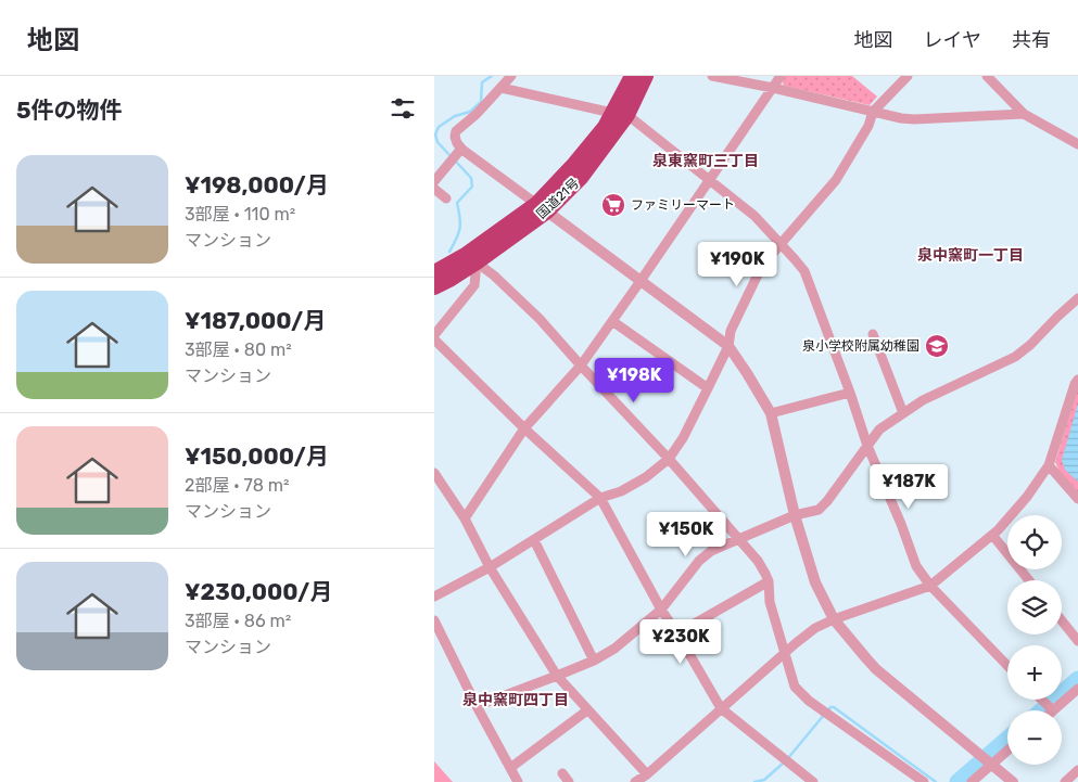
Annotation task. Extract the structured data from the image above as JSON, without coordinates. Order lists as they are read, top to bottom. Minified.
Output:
{"streets":{"highway":["国道21号"]},"districts":["泉東窯町三丁目","泉中窯町一丁目","泉中窯町四丁目"],"places":{"supermarket":["ファミリーマート"],"school or university":["泉小学校附属幼稚園"]},"page":{"header":"地図","nav":["地図","レイヤ","共有"],"heading":"5件の物件","list":[{"name":"¥198,000/月","note":"3部屋 · 110 m² · マンション"},{"name":"¥187,000/月","note":"3部屋 · 80 m² · マンション"},{"name":"¥150,000/月","note":"2部屋 · 78 m² · マンション"},{"name":"¥230,000/月","note":"3部屋 · 86 m² · マンション"}],"price":["¥190K","¥198K","¥187K","¥150K","¥230K"],"map_buttons":["+","−"]}}
